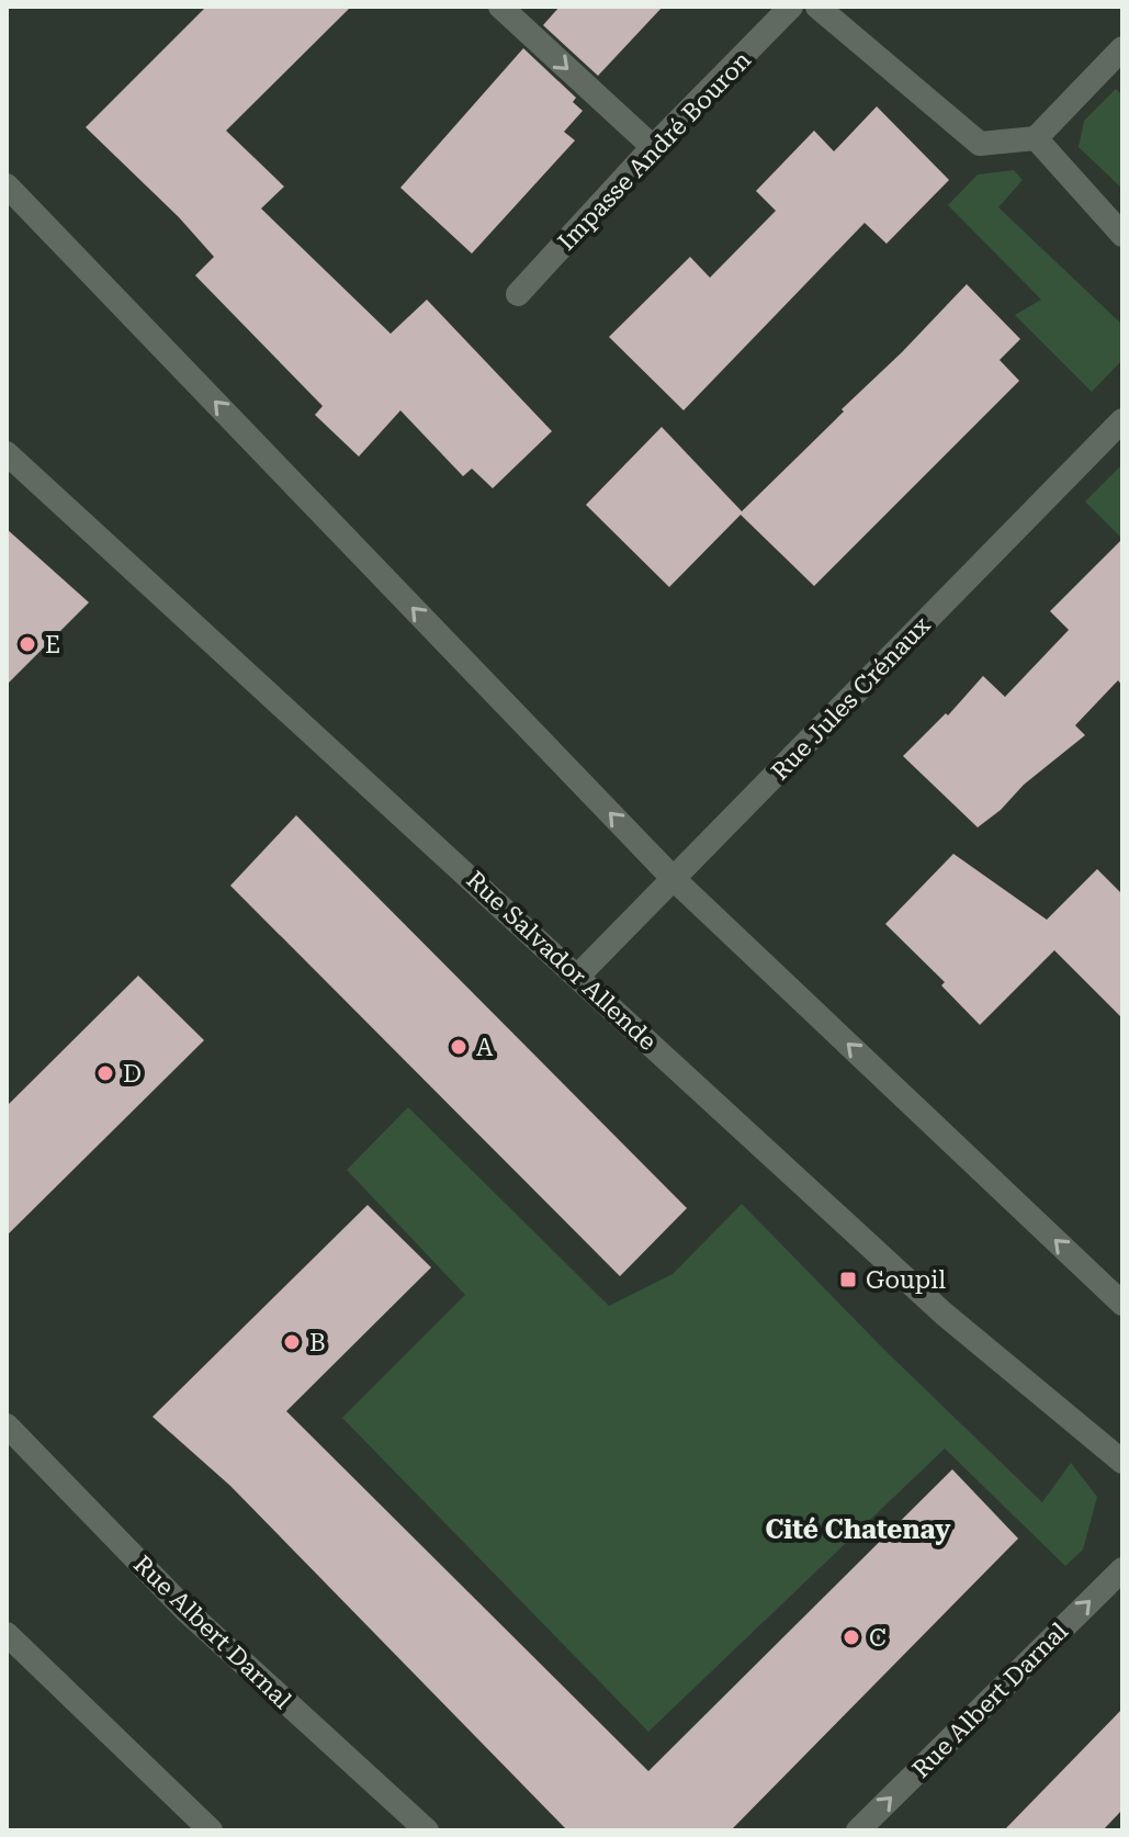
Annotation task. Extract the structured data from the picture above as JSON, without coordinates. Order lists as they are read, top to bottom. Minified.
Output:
{"streets":{"street":["Impasse André Bouron","Rue Jules Crénaux","Rue Salvador Allende","Rue Albert Darnal"]},"crossings":[["Rue Jules Crénaux","Rue Salvador Allende"]],"one_way":["Rue Albert Darnal"],"districts":["Cité Chatenay"],"places":{"other":["E","A","D","B","C"],"transit":["Goupil"]}}
